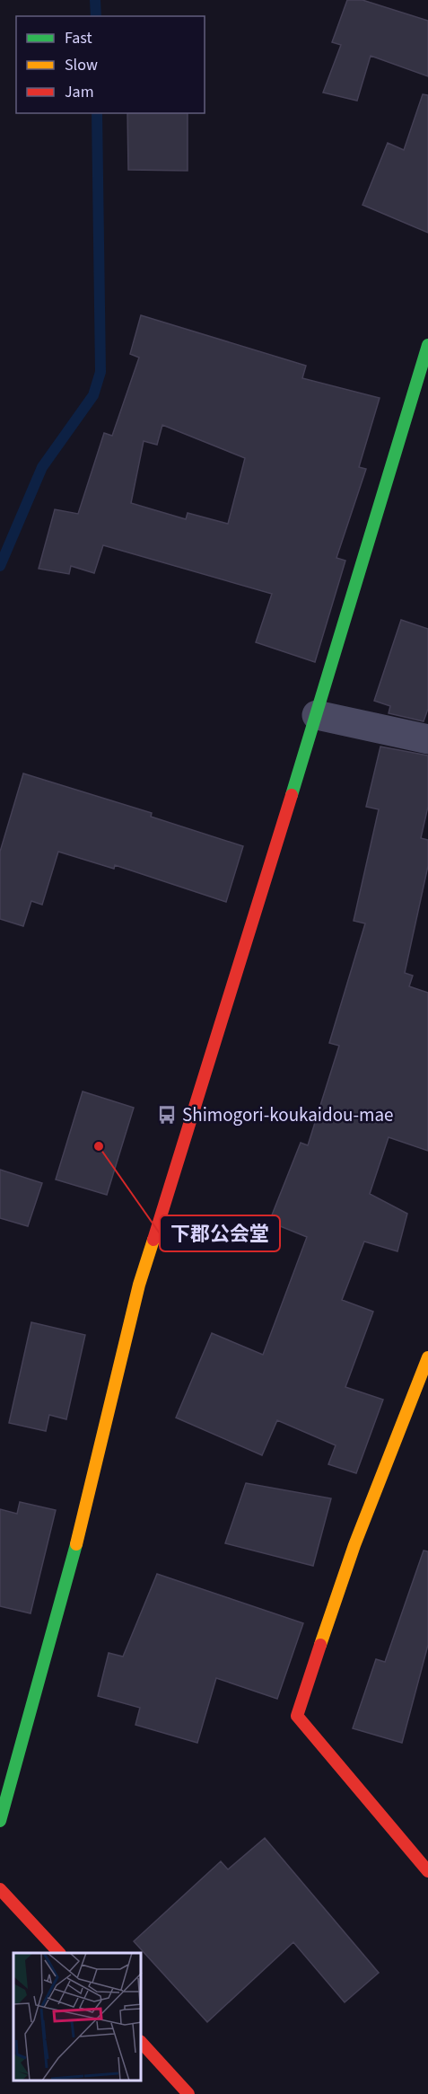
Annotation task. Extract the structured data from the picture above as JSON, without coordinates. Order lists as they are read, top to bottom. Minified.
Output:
{"places":{"bus stop":["Shimogori-koukaidou-mae"],"other":["下郡公会堂"]},"legend":["Fast","Slow","Jam"]}
